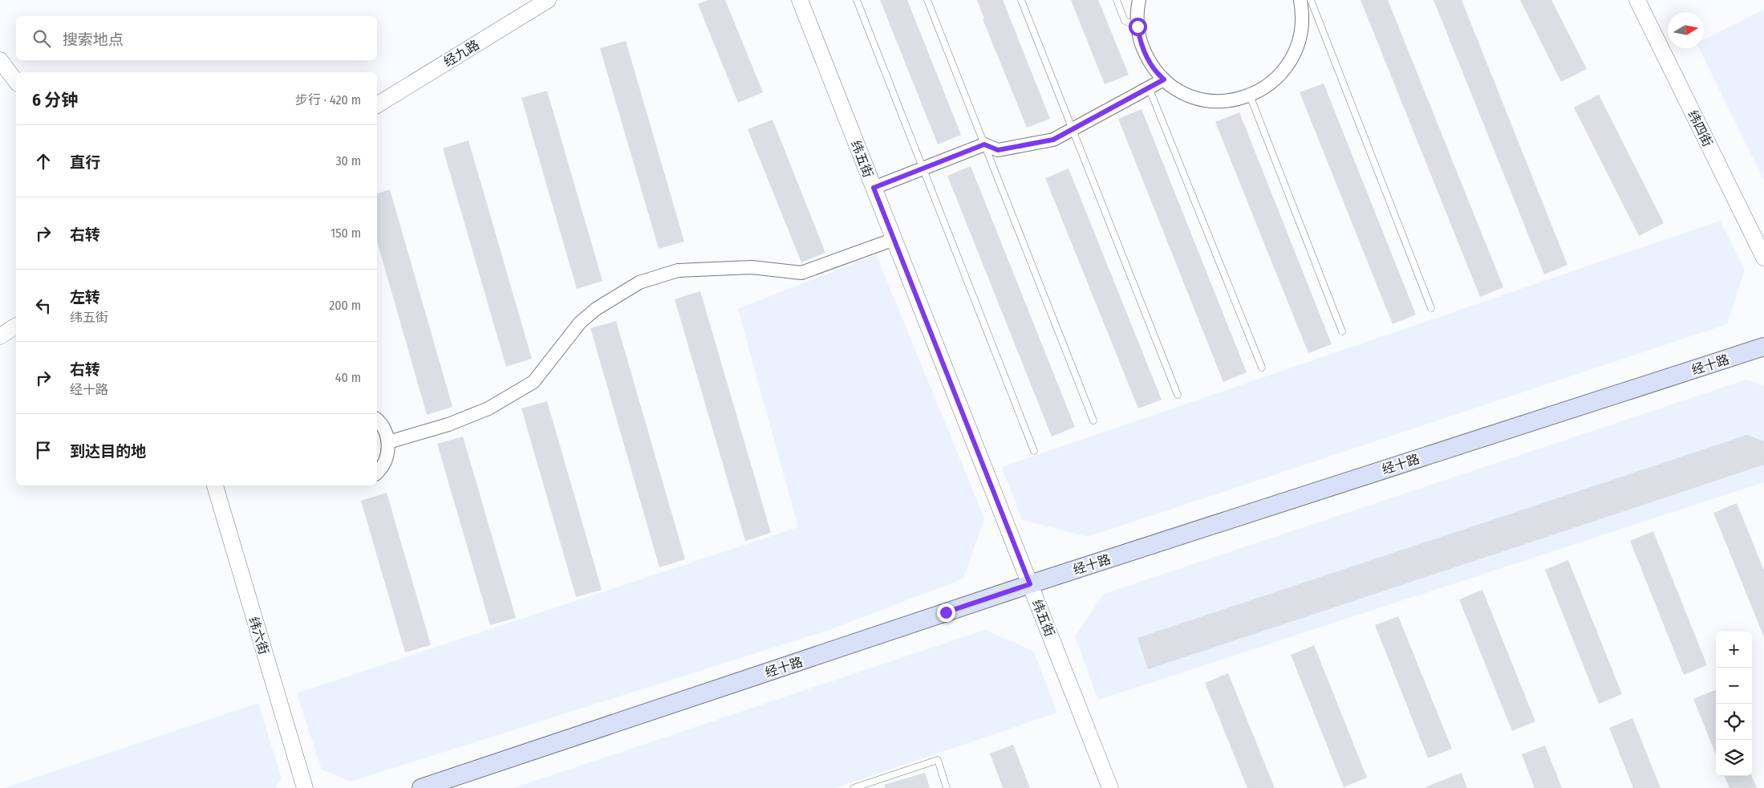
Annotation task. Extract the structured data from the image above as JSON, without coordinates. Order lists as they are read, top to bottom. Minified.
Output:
{"streets":{"main road":["经十路"],"street":["经九路","纬四街","纬五街","纬六街"]},"crossings":[["纬五街","经十路"]],"north":"right","page":{"search":"搜索地点","heading":["6 分钟","步行 · 420 m"],"list":[["直行","30 m"],["右转","150 m"],["左转","纬五街","200 m"],["右转","经十路","40 m"],"到达目的地"],"map_buttons":["+","−"]}}
